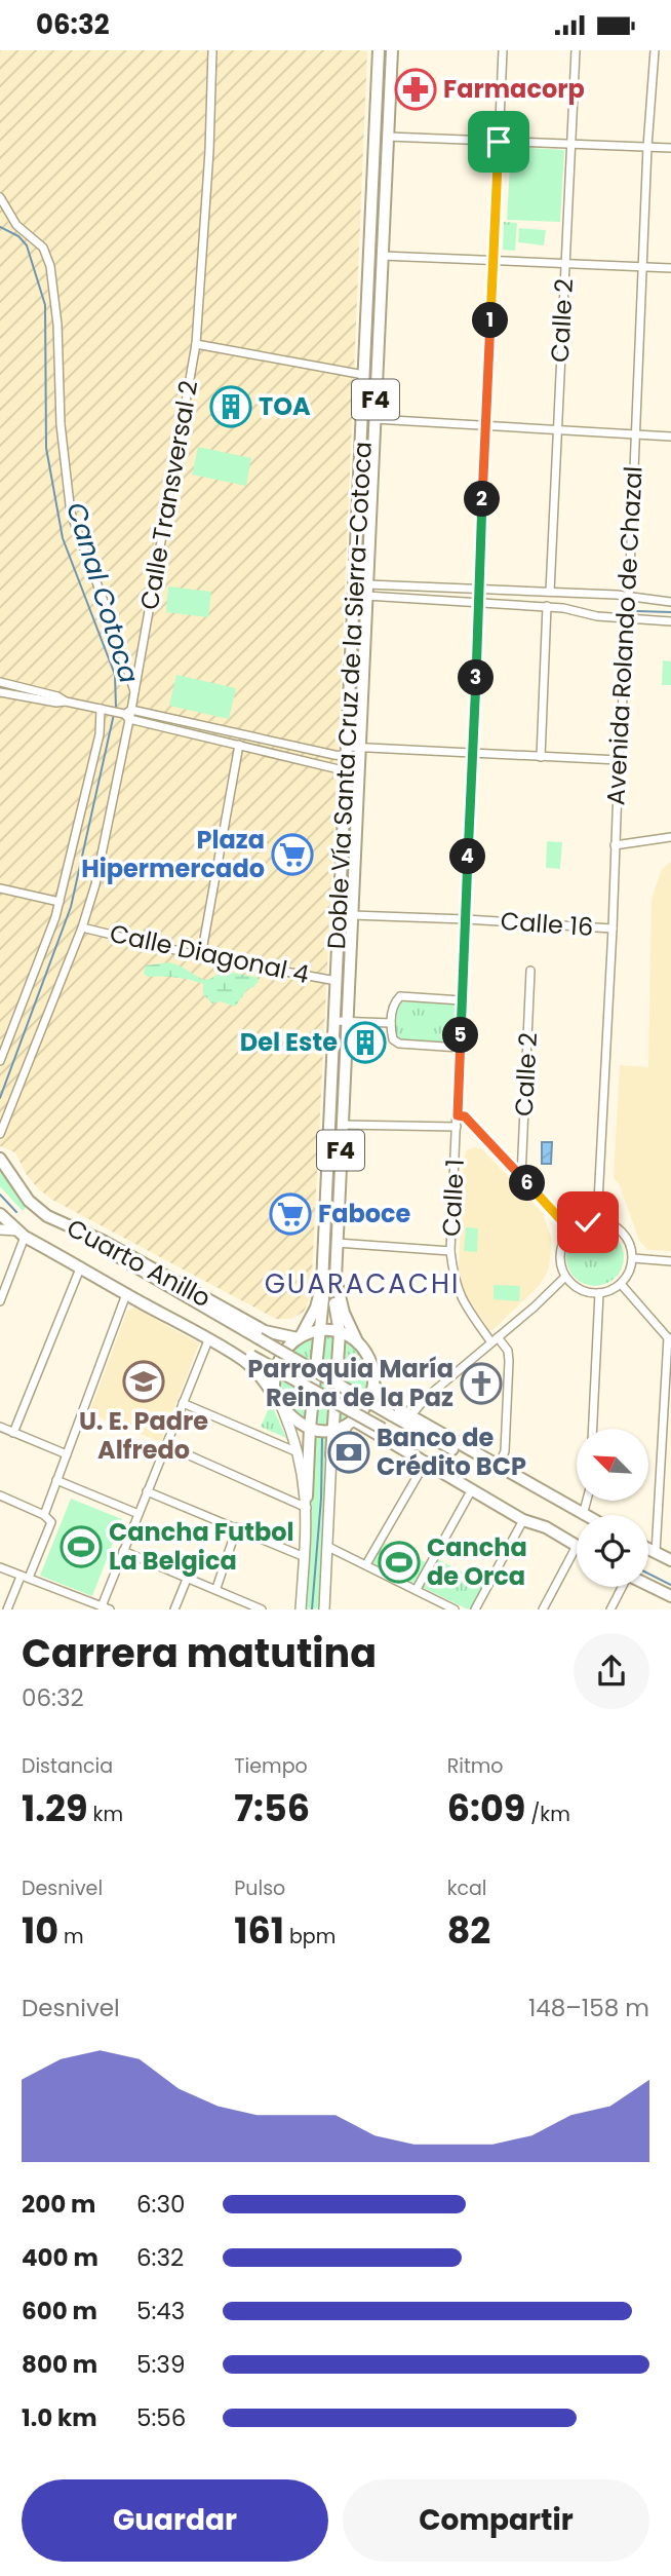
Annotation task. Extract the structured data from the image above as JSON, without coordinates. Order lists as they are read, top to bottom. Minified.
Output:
{"streets":{"highway":["F4","Doble Vía Santa Cruz de la Sierra-Cotoca","Cuarto Anillo"],"street":["Calle 2","Calle Transversal 2","Avenida Rolando de Chazal","Calle 16","Calle Diagonal 4","Calle 1"]},"crossings":[["F4","Doble Vía Santa Cruz de la Sierra-Cotoca"],["F4","Cuarto Anillo"],["Calle Transversal 2","Calle Diagonal 4"],["Avenida Rolando de Chazal","Calle 16"],["Doble Vía Santa Cruz de la Sierra-Cotoca","Calle 16"],["Doble Vía Santa Cruz de la Sierra-Cotoca","Calle Diagonal 4"],["Calle 16","Calle 1"]],"districts":["GUARACACHI"],"water":["Canal Cotoca"],"places":{"pharmacy":["Farmacorp"],"building":["TOA","Del Este"],"supermarket":["Plaza Hipermercado","Faboce"],"school or university":["U. E. Padre Alfredo"],"church":["Parroquia María Reina de la Paz"],"bank":["Banco de Crédito BCP"],"sports":["Cancha Futbol La Belgica","Cancha de Orca"]},"north":"top left","page":{"status":"06:32","pins":["1","2","3","4","5","6"],"heading":["Carrera matutina","06:32"],"stats":[["Distancia","1.29 km"],["Tiempo","7:56"],["Ritmo","6:09 /km"],["Desnivel","10 m"],["Pulso","161 bpm"],["kcal","82"]],"chart":["Desnivel","148–158 m"],"list":[{"name":"200 m","note":"6:30"},{"name":"400 m","note":"6:32"},{"name":"600 m","note":"5:43"},{"name":"800 m","note":"5:39"},{"name":"1.0 km","note":"5:56"}],"buttons":["Guardar","Compartir"]}}
